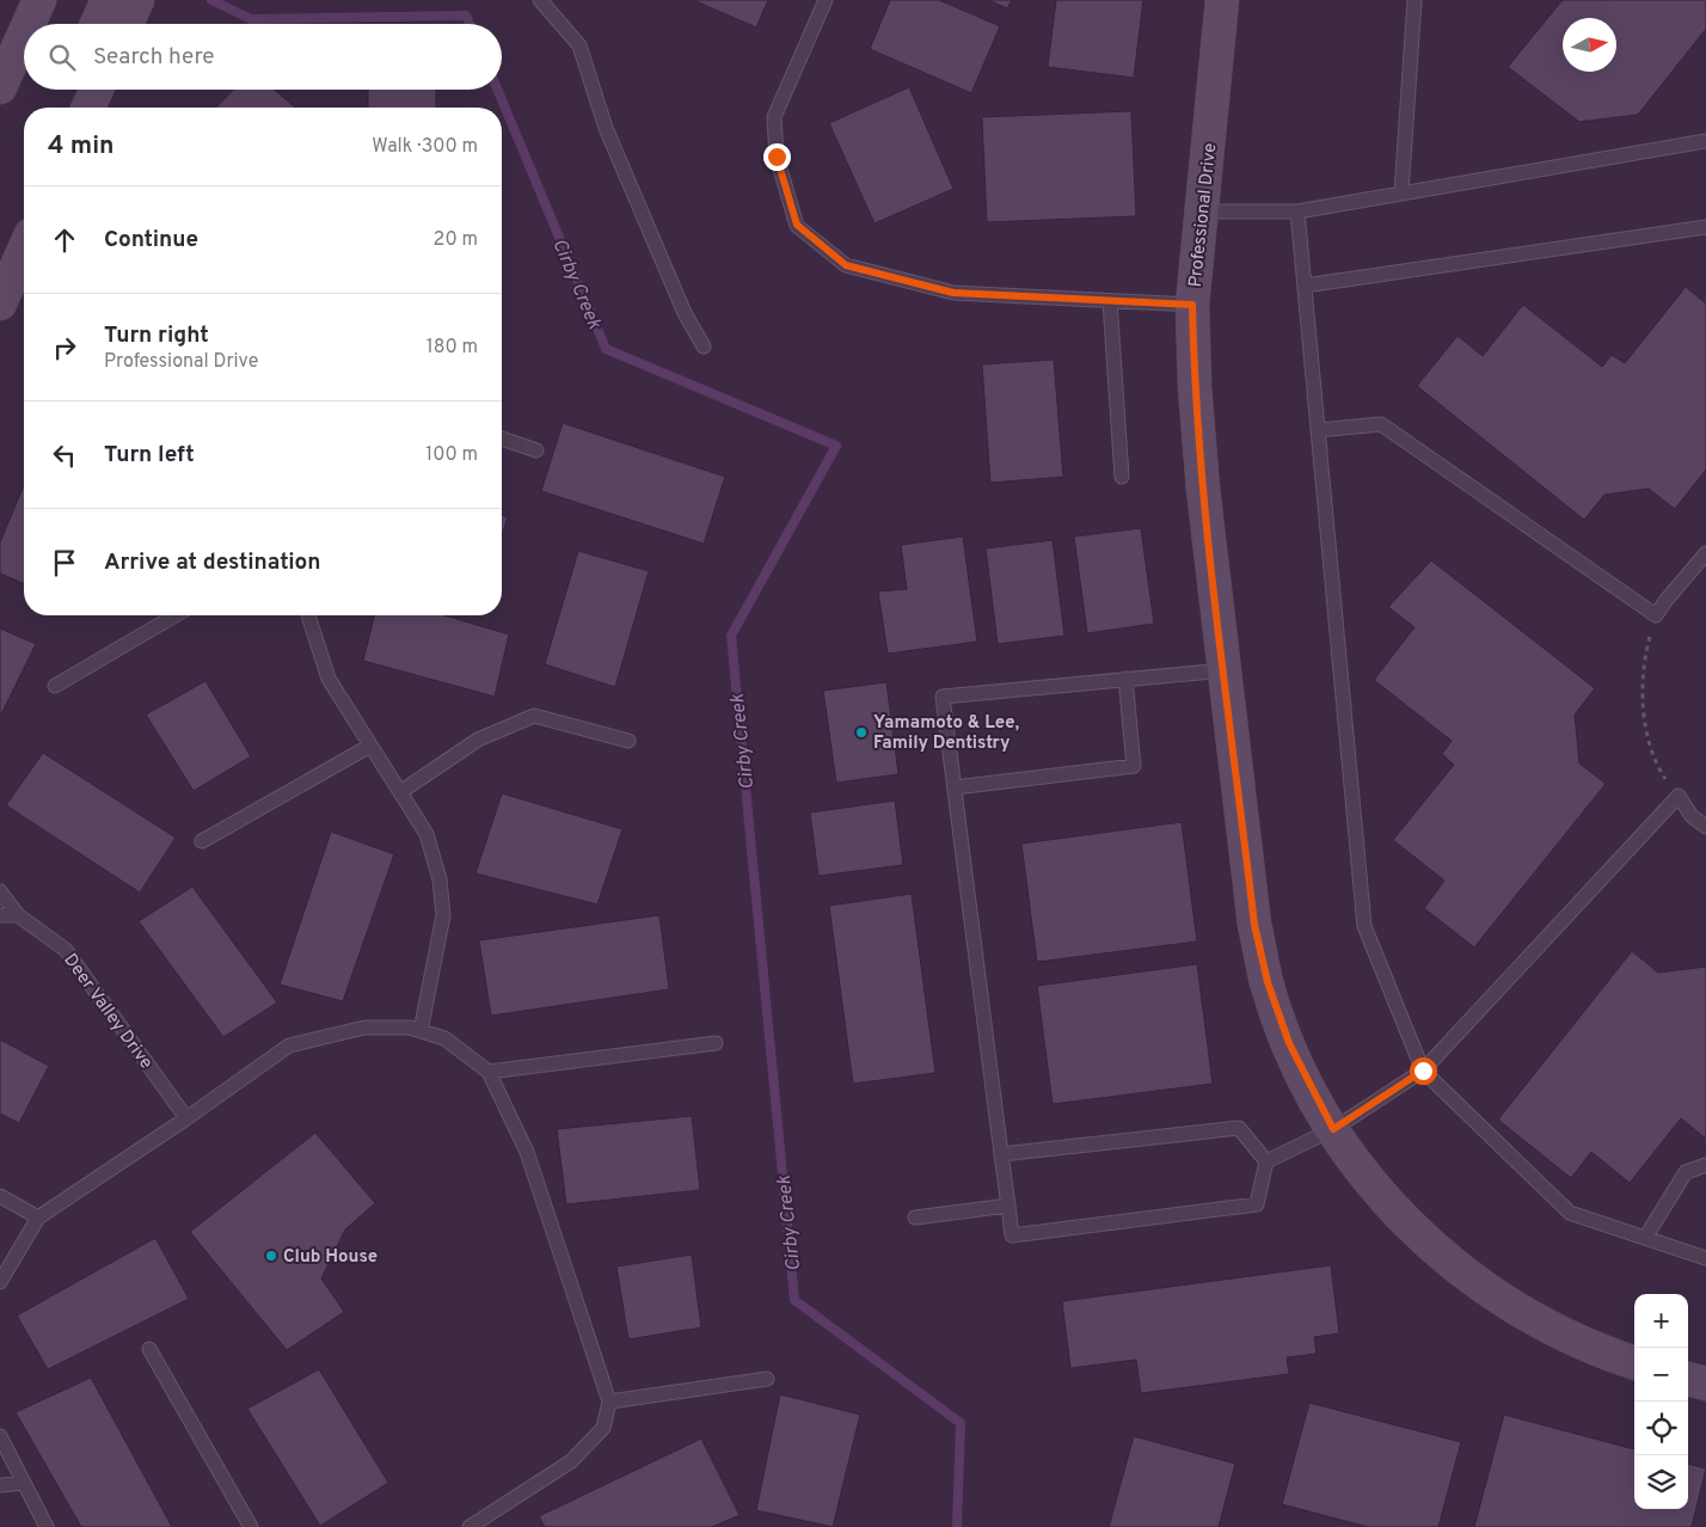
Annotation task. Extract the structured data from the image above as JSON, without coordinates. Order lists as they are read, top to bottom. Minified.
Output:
{"streets":{"street":["Professional Drive"],"lane":["Deer Valley Drive"]},"water":["Cirby Creek"],"places":["Yamamoto & Lee, Family Dentistry","Club House"],"north":"right","page":{"search":"Search here","heading":["4 min","Walk · 300 m"],"list":[["Continue","20 m"],["Turn right","Professional Drive","180 m"],["Turn left","100 m"],"Arrive at destination"],"map_buttons":["+","−"]}}
